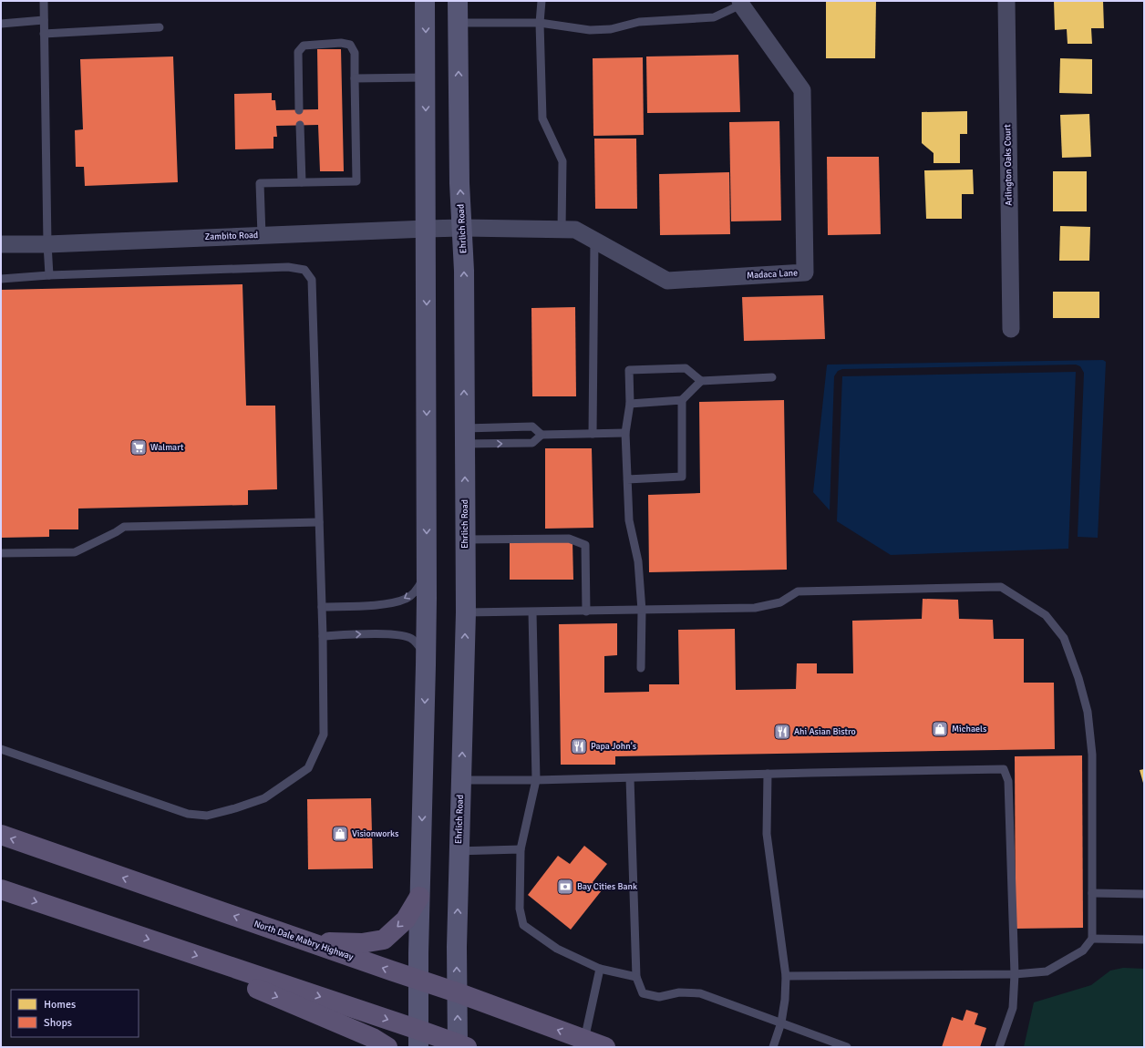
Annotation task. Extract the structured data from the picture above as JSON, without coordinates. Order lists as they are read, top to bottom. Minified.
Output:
{"streets":{"main road":["Ehrlich Road","North Dale Mabry Highway"],"street":["Arlington Oaks Court","Zambito Road","Madaca Lane"]},"crossings":[["Ehrlich Road","Zambito Road"],["Ehrlich Road","Madaca Lane"],["Ehrlich Road","North Dale Mabry Highway"],["Zambito Road","Madaca Lane"]],"places":{"supermarket":["Walmart"],"shop":["Michaels","Visionworks"],"restaurant":["Ahi Asian Bistro","Papa John's"],"bank":["Bay Cities Bank"]},"legend":["Homes","Shops"]}
